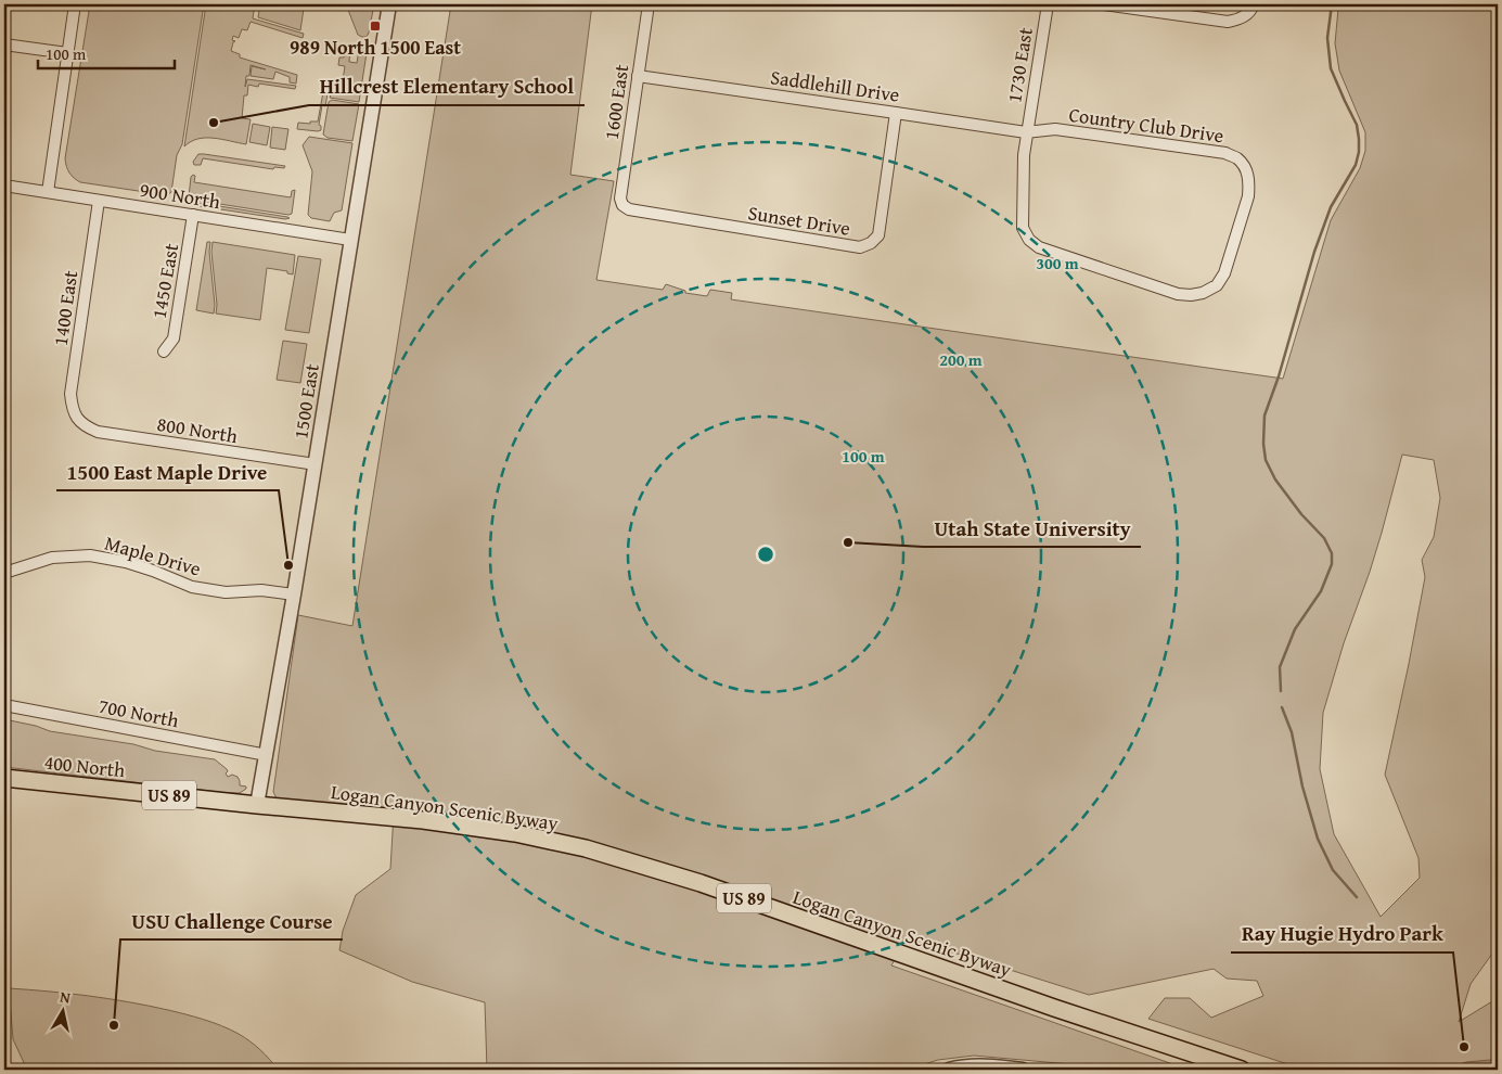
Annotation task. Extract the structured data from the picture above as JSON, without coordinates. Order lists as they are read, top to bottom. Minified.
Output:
{"streets":{"main road":["400 North","US 89","Logan Canyon Scenic Byway"],"street":["1730 East","Saddlehill Drive","1600 East","Country Club Drive","900 North","Sunset Drive","1450 East","1400 East","1500 East","800 North","Maple Drive","700 North"]},"crossings":[["1730 East","Saddlehill Drive"],["1730 East","Country Club Drive"],["Saddlehill Drive","1600 East"],["Saddlehill Drive","Country Club Drive"],["Saddlehill Drive","Sunset Drive"],["1600 East","Sunset Drive"],["900 North","1450 East"],["900 North","1400 East"],["900 North","1500 East"],["1400 East","800 North"],["1500 East","800 North"],["1500 East","Maple Drive"],["1500 East","700 North"],["1500 East","400 North"],["1500 East","Logan Canyon Scenic Byway"],["400 North","Logan Canyon Scenic Byway"]],"places":{"transit":["989 North 1500 East"],"other":["Hillcrest Elementary School","Utah State University","1500 East Maple Drive","USU Challenge Course","Ray Hugie Hydro Park"]},"scale_bar":"100 m","north":"top","rings":["300 m","200 m","100 m"]}
